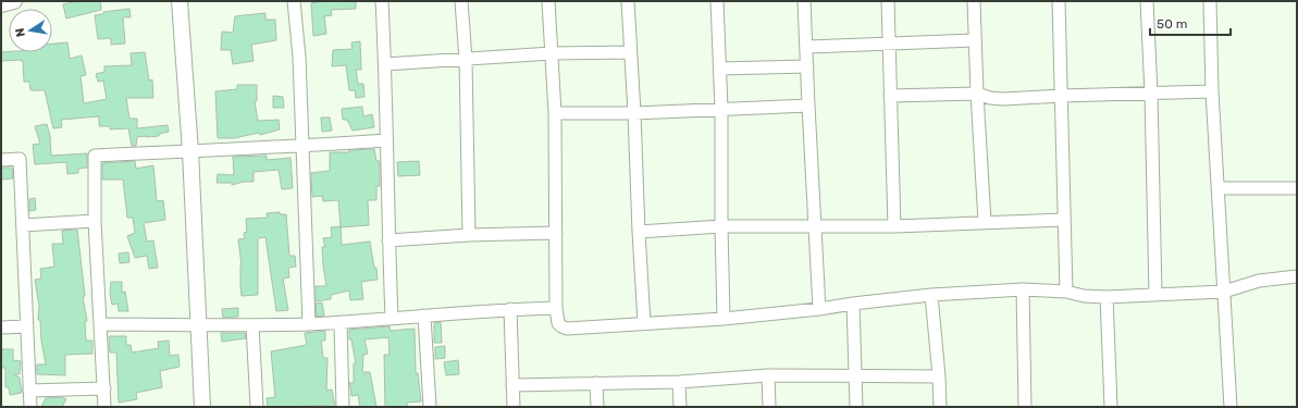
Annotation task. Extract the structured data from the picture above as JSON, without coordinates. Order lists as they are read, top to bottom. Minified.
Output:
{"scale_bar":"50 m","north":"left"}
